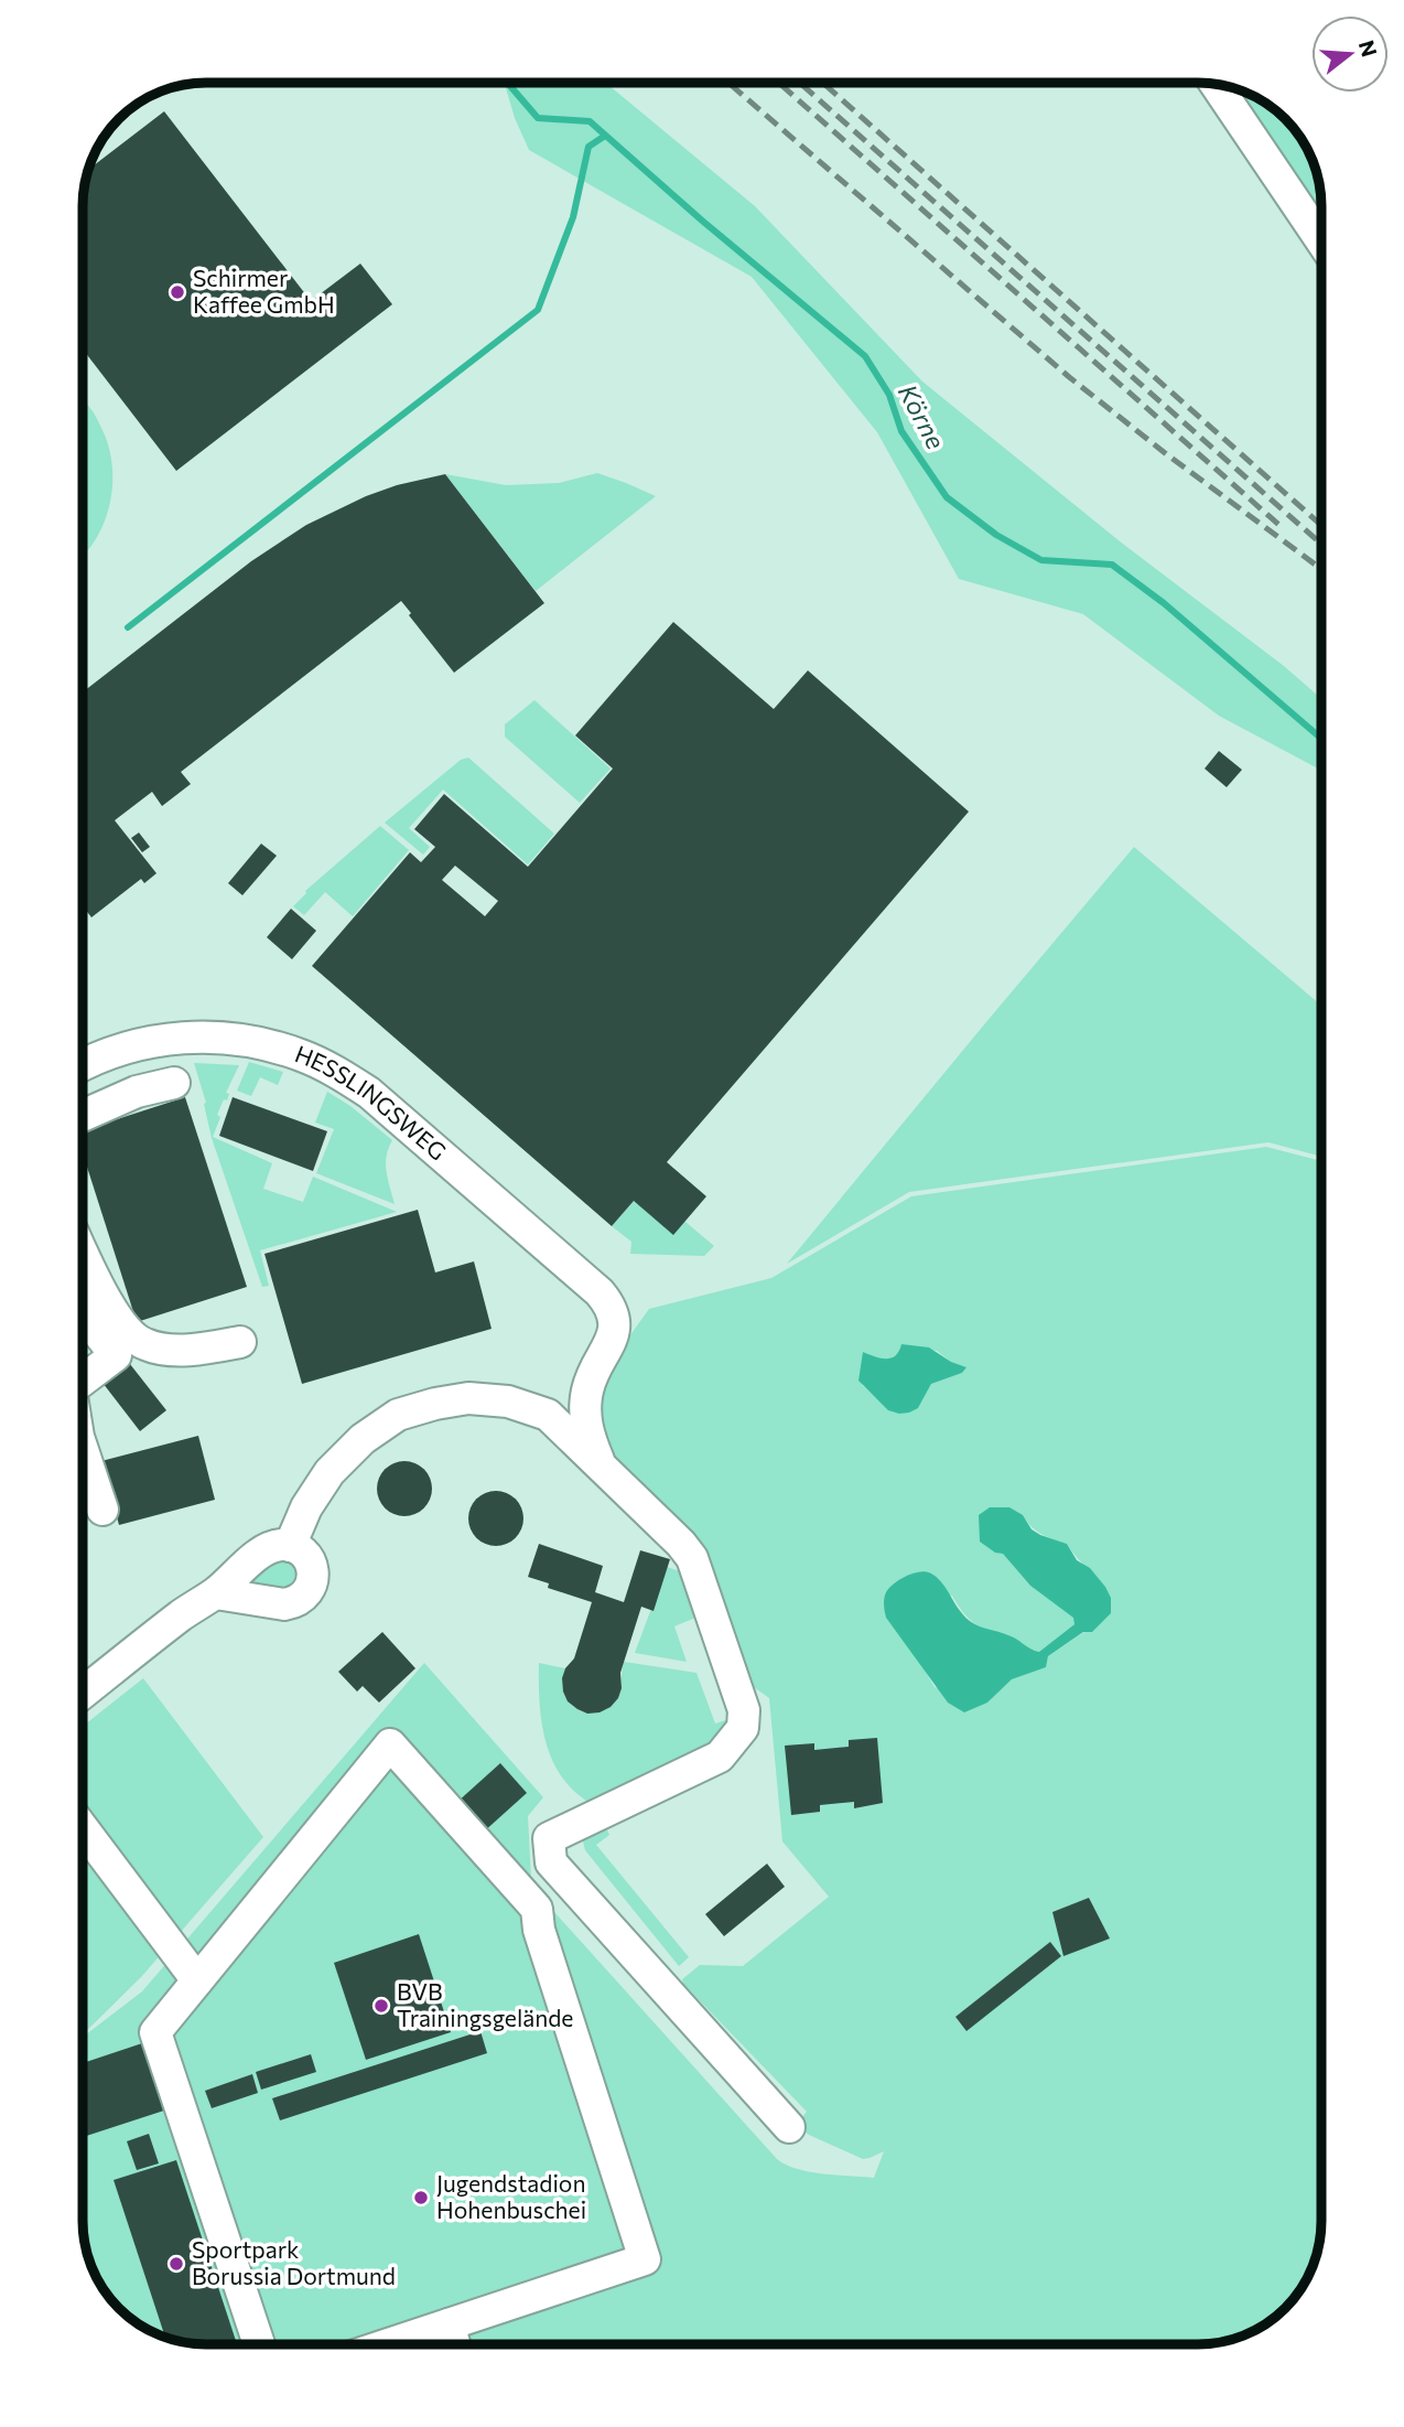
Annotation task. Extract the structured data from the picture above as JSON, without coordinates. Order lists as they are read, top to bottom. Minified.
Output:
{"streets":{"street":["HESSLINGSWEG"]},"water":["Körne"],"places":["Schirmer Kaffee GmbH","BVB Trainingsgelände","Jugendstadion Hohenbuschei","Sportpark Borussia Dortmund"],"north":"right"}
